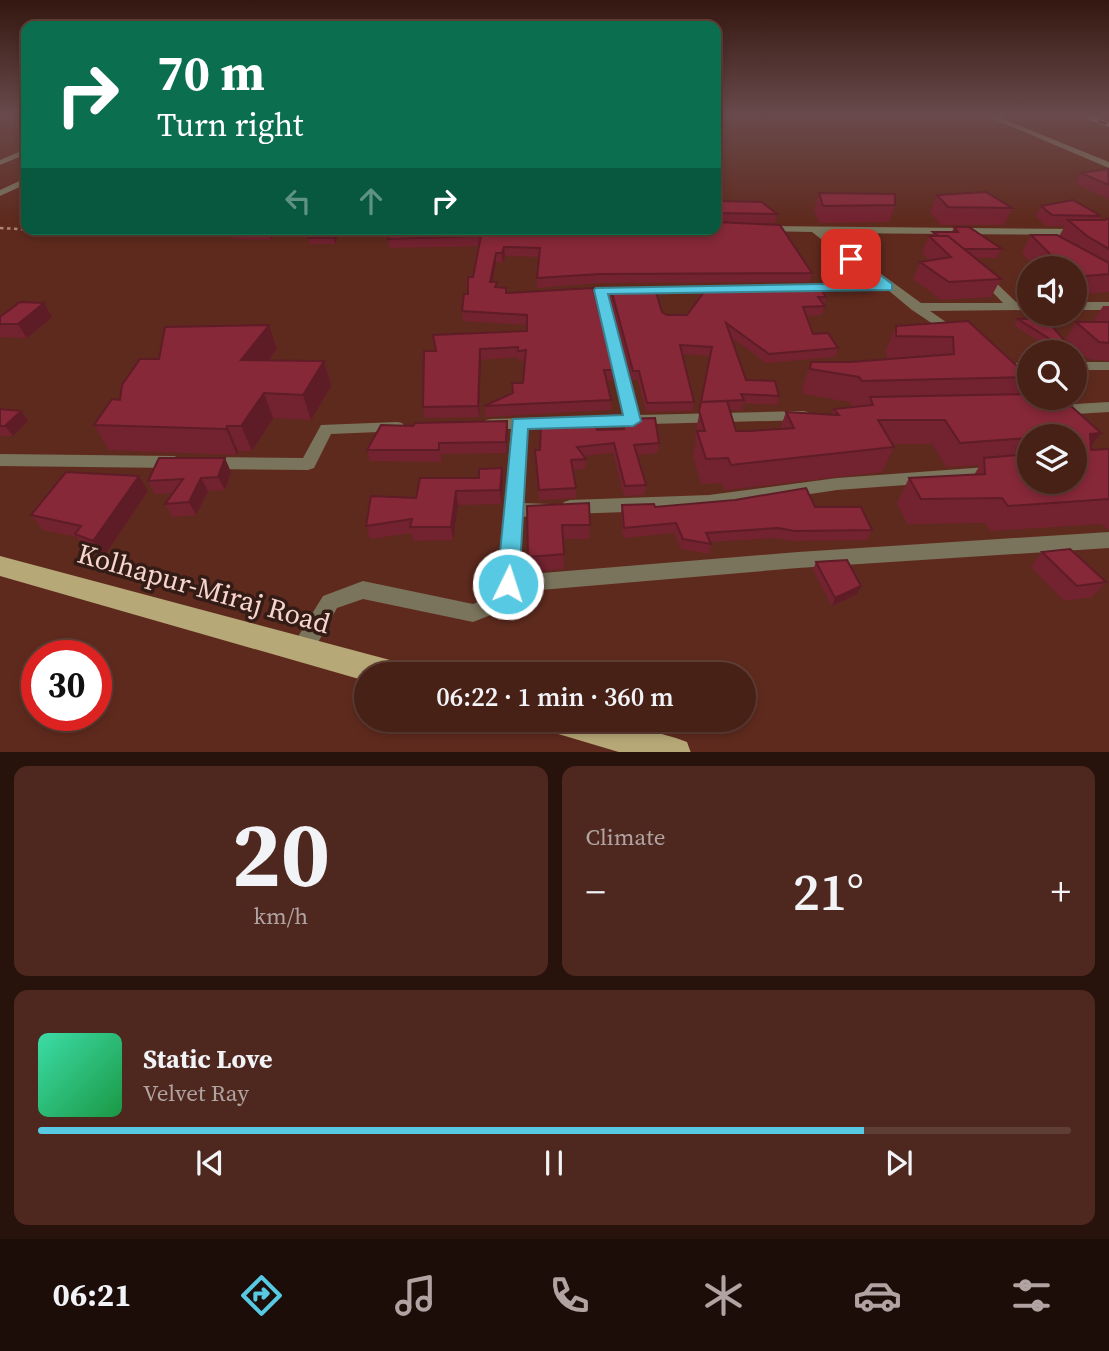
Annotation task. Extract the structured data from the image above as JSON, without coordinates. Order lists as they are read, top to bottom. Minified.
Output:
{"streets":{"main road":["Kolhapur-Miraj Road"]},"page":{"turn":["70 m","Turn right"],"limit":"30","trip":"06:22 · 1 min · 360 m","tile":[["20","km/h"],"Climate"],"heat":["−","21°","+"],"song":["Static Love","Velvet Ray"],"tabs":"06:21"}}
